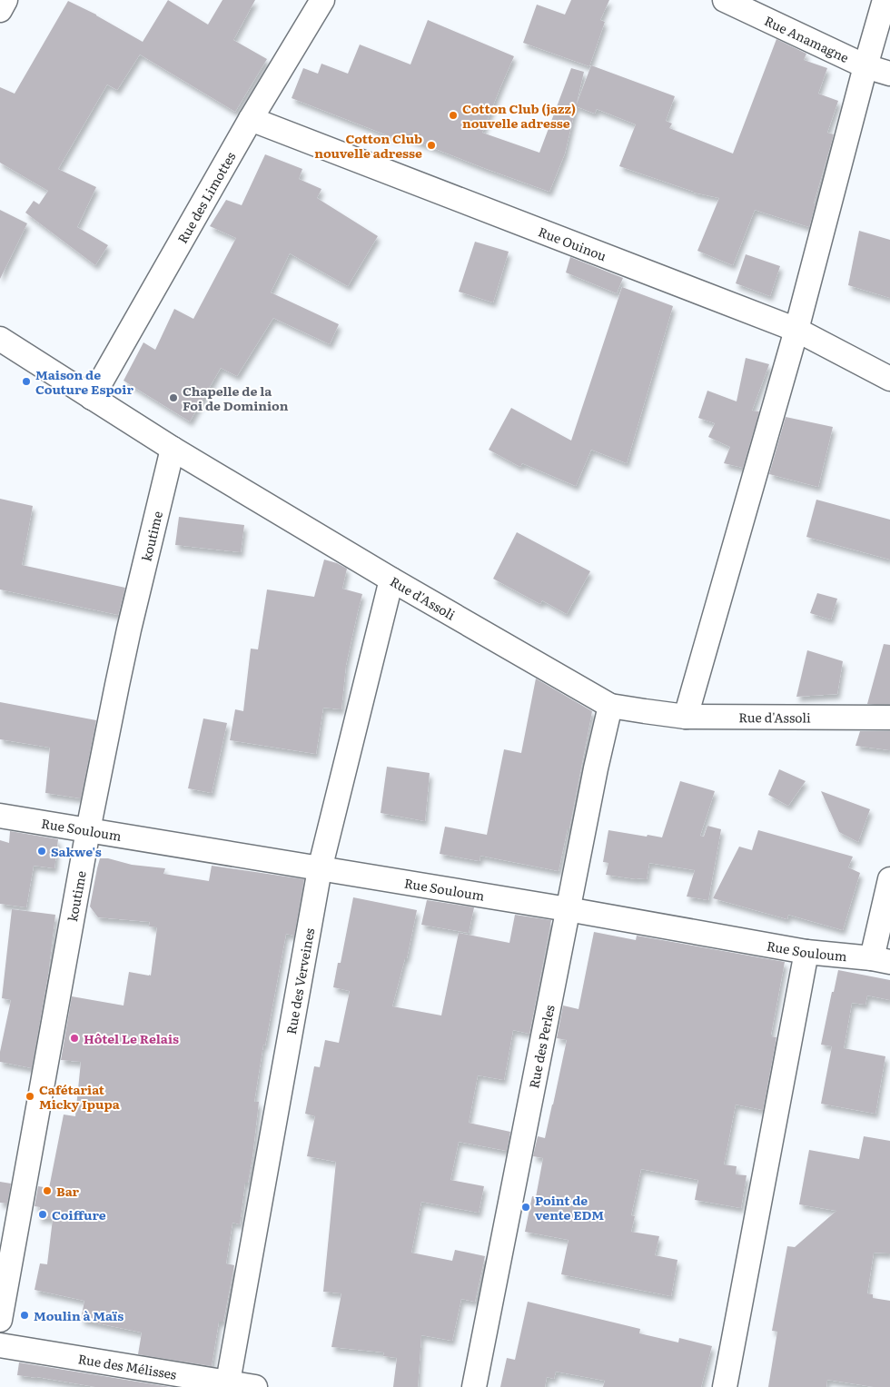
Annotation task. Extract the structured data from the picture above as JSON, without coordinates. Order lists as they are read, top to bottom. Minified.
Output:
{"streets":{"street":["Rue Anamagne","Rue des Limottes","Rue Ouinou","koutime","Rue d'Assoli","Rue Souloum","Rue des Verveines","Rue des Perles","Rue des Mélisses"]},"crossings":[["Rue des Limottes","Rue Ouinou"],["Rue des Limottes","Rue d'Assoli"],["koutime","Rue d'Assoli"],["koutime","Rue Souloum"],["Rue d'Assoli","Rue des Verveines"],["Rue d'Assoli","Rue des Perles"],["Rue Souloum","Rue des Verveines"],["Rue Souloum","Rue des Perles"],["Rue des Verveines","Rue des Mélisses"]],"places":["Cotton Club (jazz) nouvelle adresse","Cotton Club nouvelle adresse","Maison de Couture Espoir","Chapelle de la Foi de Dominion","Sakwe's","Hôtel Le Relais","Cafétariat Micky Ipupa","Bar","Point de vente EDM","Coiffure","Moulin à Maïs"]}
